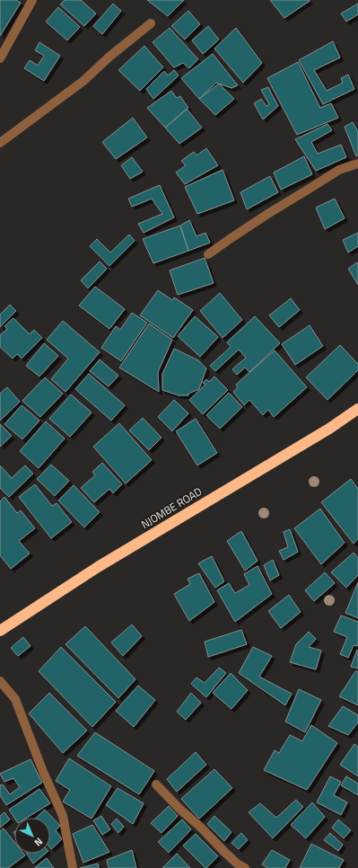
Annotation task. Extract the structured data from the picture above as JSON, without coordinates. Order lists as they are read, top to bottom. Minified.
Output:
{"streets":{"highway":["NJOMBE ROAD"]},"north":"bottom right"}
